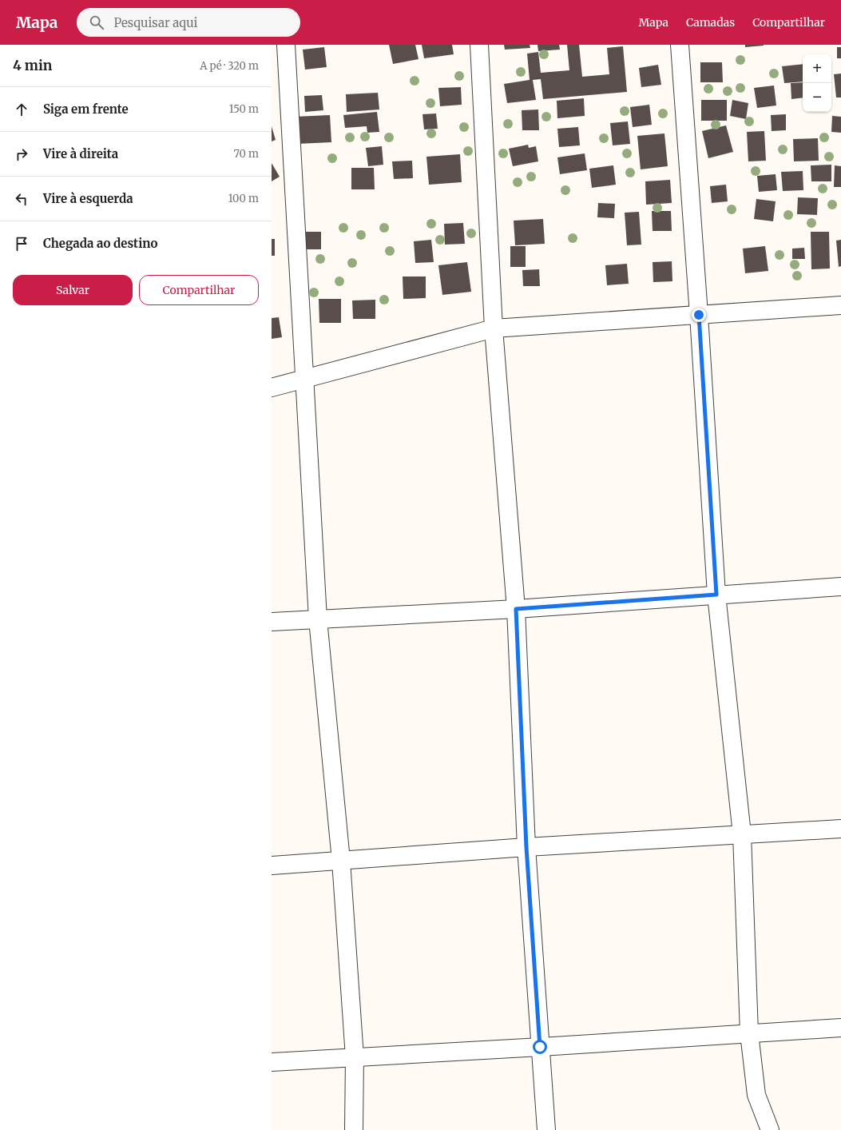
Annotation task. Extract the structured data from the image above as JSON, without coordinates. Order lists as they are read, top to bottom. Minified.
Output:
{"page":{"header":"Mapa","search":"Pesquisar aqui","nav":["Mapa","Camadas","Compartilhar"],"heading":["4 min","A pé · 320 m"],"map_buttons":["+","−"],"list":[["Siga em frente","150 m"],["Vire à direita","70 m"],["Vire à esquerda","100 m"],"Chegada ao destino"],"buttons":["Salvar","Compartilhar"]}}
